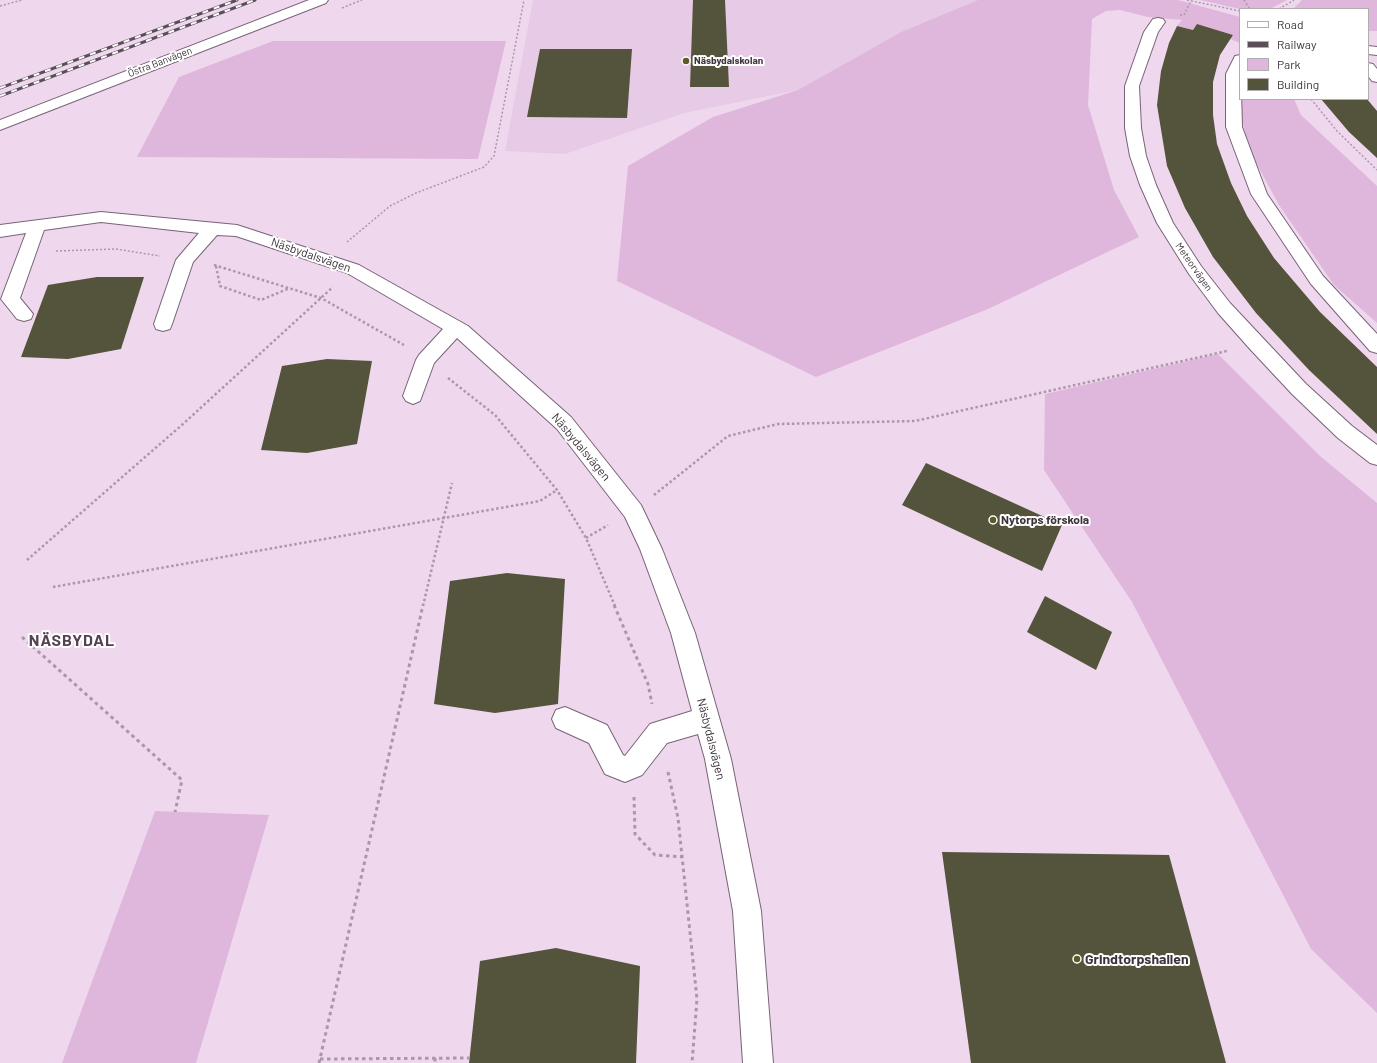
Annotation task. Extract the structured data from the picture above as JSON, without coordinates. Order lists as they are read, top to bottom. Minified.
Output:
{"streets":{"street":["Östra Banvägen","Näsbydalsvägen","Meteorvägen"]},"districts":["NÄSBYDAL"],"places":["Näsbydalskolan","Nytorps förskola","Grindtorpshallen"],"legend":["Road","Railway","Park","Building"]}
